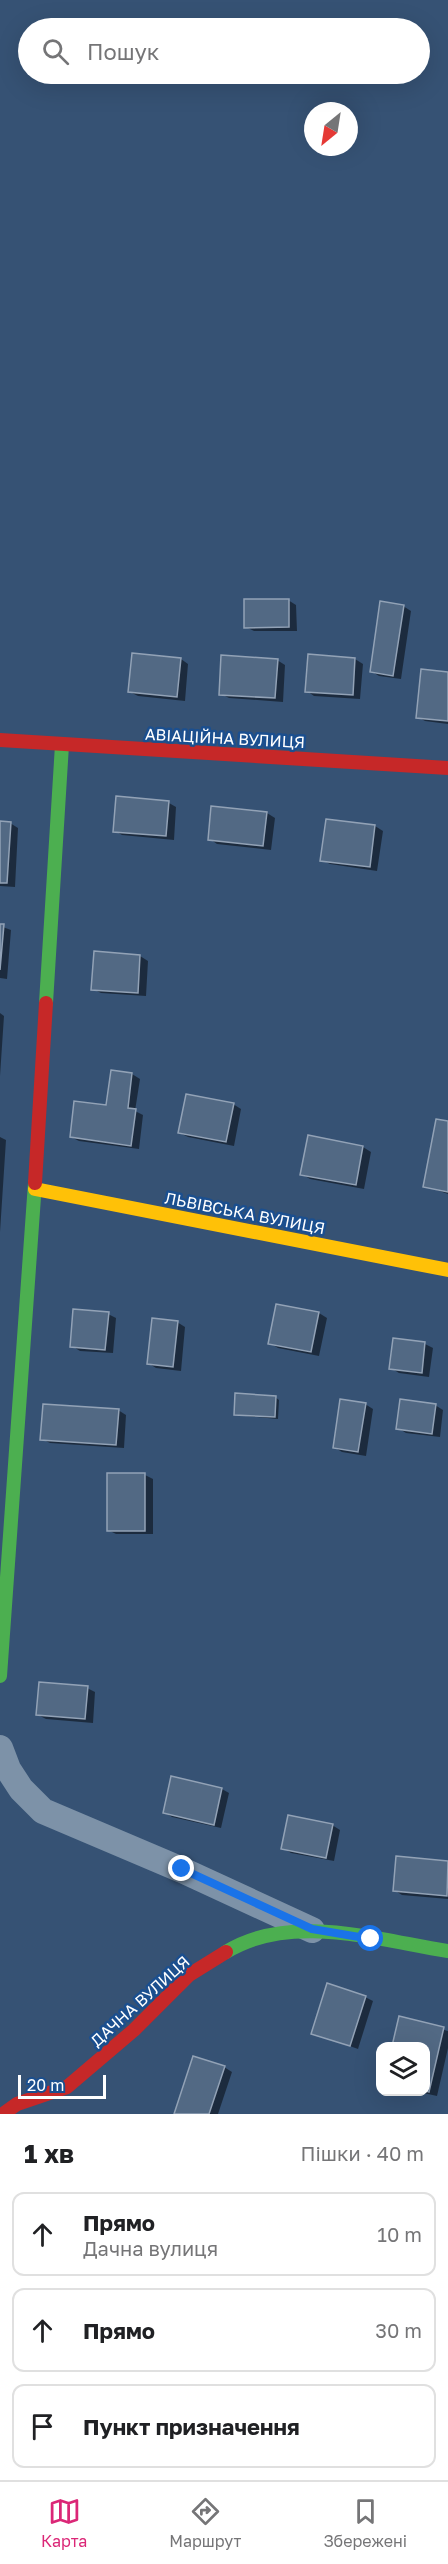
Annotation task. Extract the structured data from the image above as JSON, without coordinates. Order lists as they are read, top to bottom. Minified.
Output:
{"streets":{"street":["АВІАЦІЙНА ВУЛИЦЯ","ЛЬВІВСЬКА ВУЛИЦЯ","ДАЧНА ВУЛИЦЯ"]},"scale_bar":"20 m","north":"bottom left","page":{"search":"Пошук","scale":"20 m","heading":["1 хв","Пішки · 40 m"],"list":[["Прямо","Дачна вулиця","10 m"],["Прямо","30 m"],"Пункт призначення"],"nav":["Карта","Маршрут","Збережені"]}}
